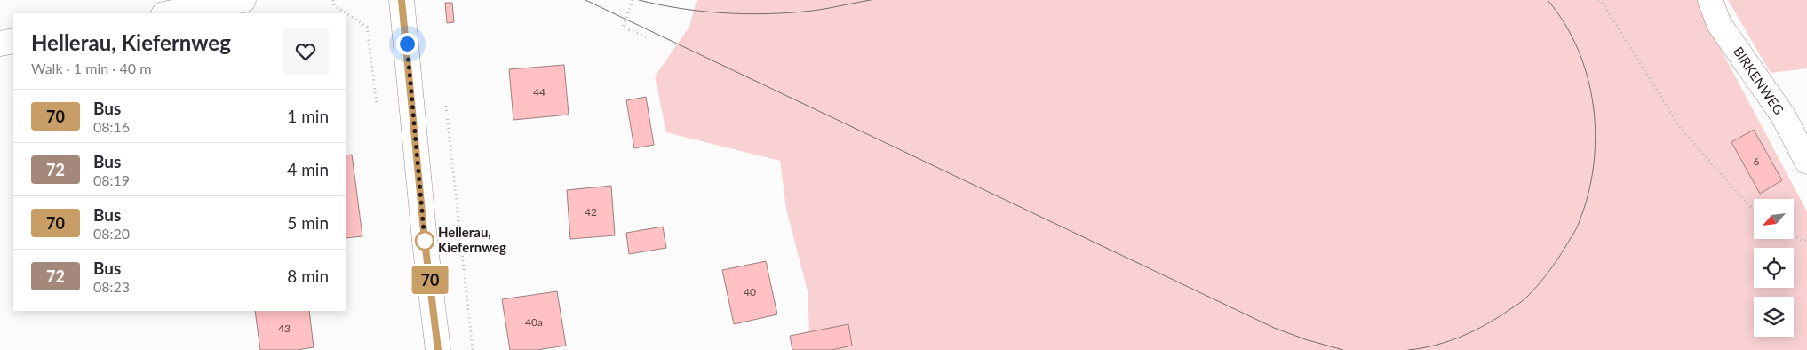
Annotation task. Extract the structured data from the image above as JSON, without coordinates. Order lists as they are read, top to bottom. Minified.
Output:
{"streets":{"street":["BIRKENWEG"]},"places":["Hellerau, Kiefernweg"],"lines":["bus line 70"],"house_numbers":["44","6","42","40","40a","43"],"north":"bottom left","page":{"on_map":"70","heading":["Hellerau, Kiefernweg","Walk · 1 min · 40 m"],"list":[{"mark":"70","name":"Bus","note":"08:16","value":"1 min"},{"mark":"72","name":"Bus","note":"08:19","value":"4 min"},{"mark":"70","name":"Bus","note":"08:20","value":"5 min"},{"mark":"72","name":"Bus","note":"08:23","value":"8 min"}]}}
